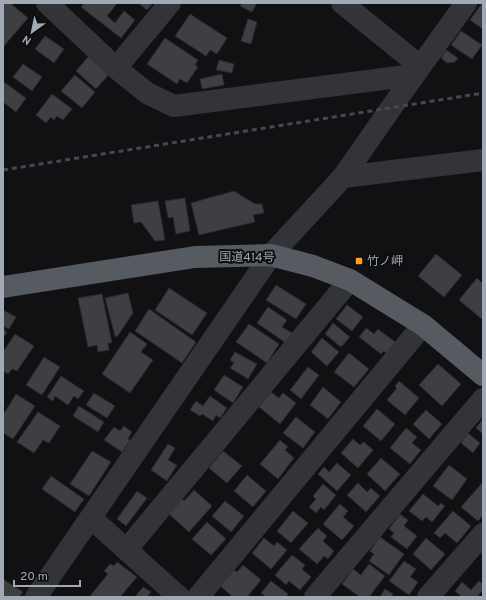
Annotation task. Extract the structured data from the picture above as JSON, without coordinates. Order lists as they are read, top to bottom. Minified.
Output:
{"streets":{"highway":["国道414号"]},"places":{"transit":["竹ノ岬"]},"scale_bar":"20 m","north":"bottom left"}
